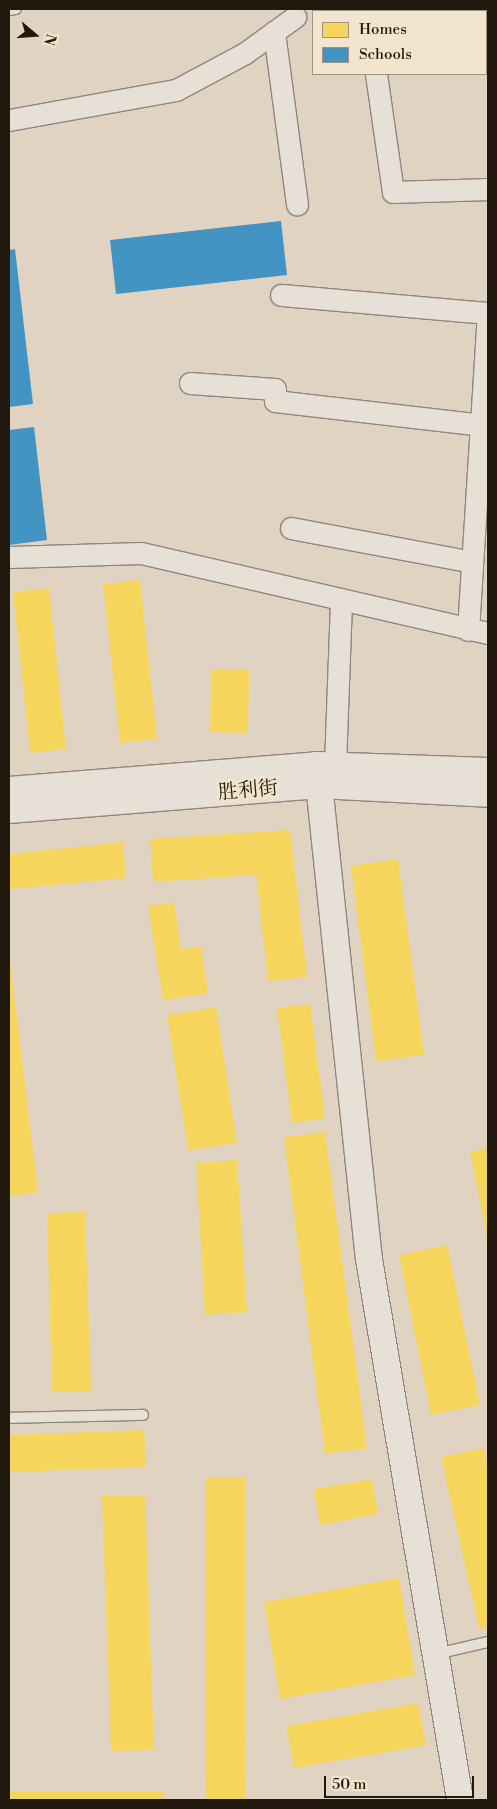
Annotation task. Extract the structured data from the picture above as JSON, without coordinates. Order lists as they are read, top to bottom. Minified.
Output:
{"streets":{"street":["胜利街"]},"legend":["Homes","Schools"],"scale_bar":"50 m","north":"right"}
